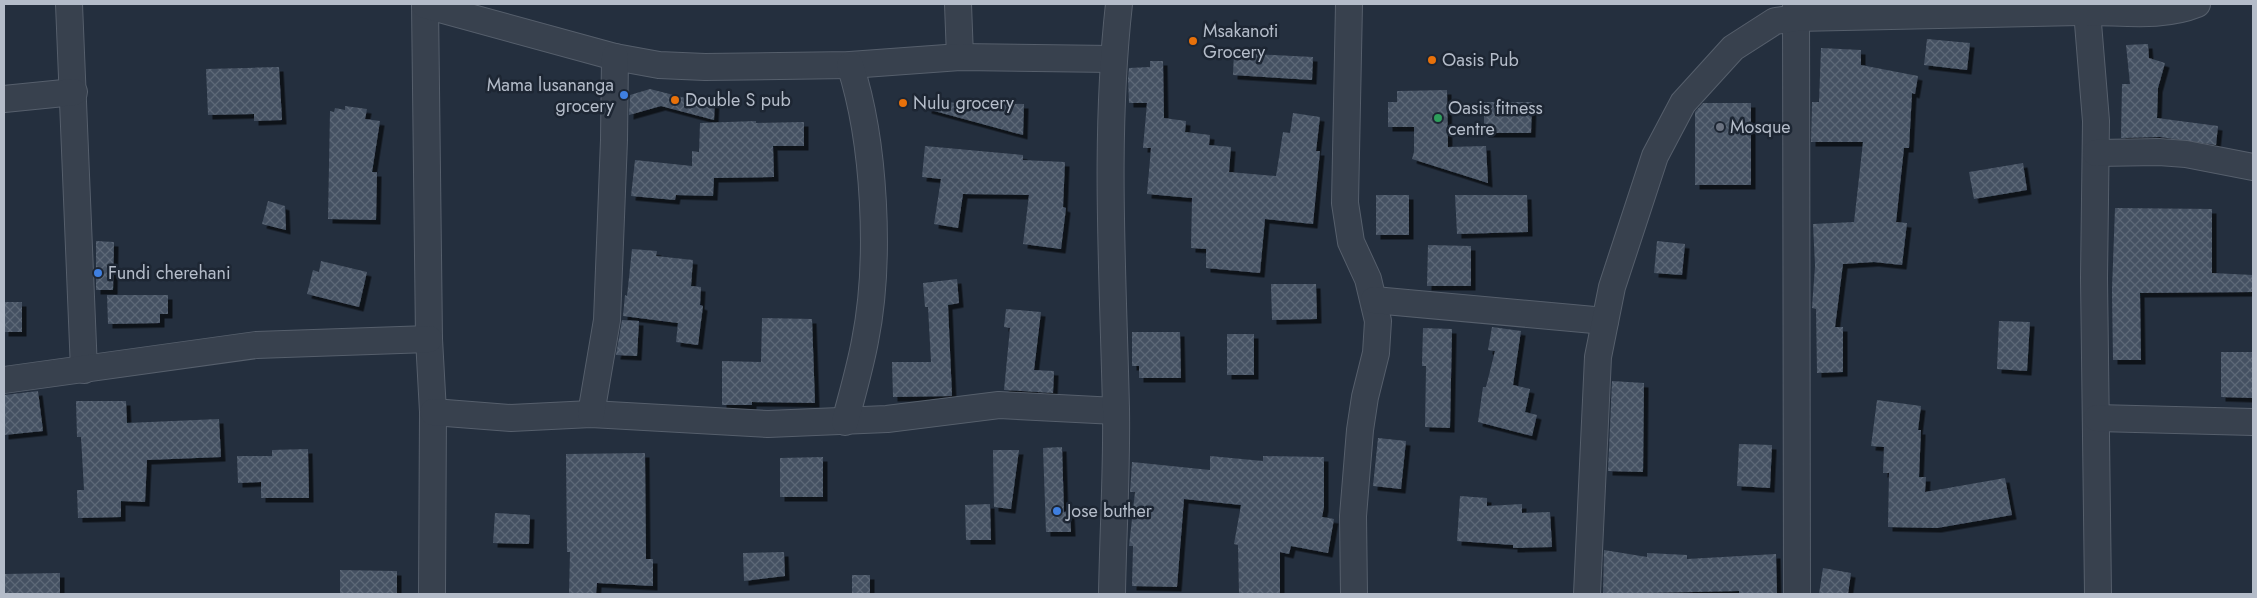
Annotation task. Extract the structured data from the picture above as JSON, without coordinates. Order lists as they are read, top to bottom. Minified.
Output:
{"places":["Msakanoti Grocery","Oasis Pub","Mama lusananga grocery","Double S pub","Nulu grocery","Oasis fitness centre","Mosque","Fundi cherehani","Jose buther"]}
